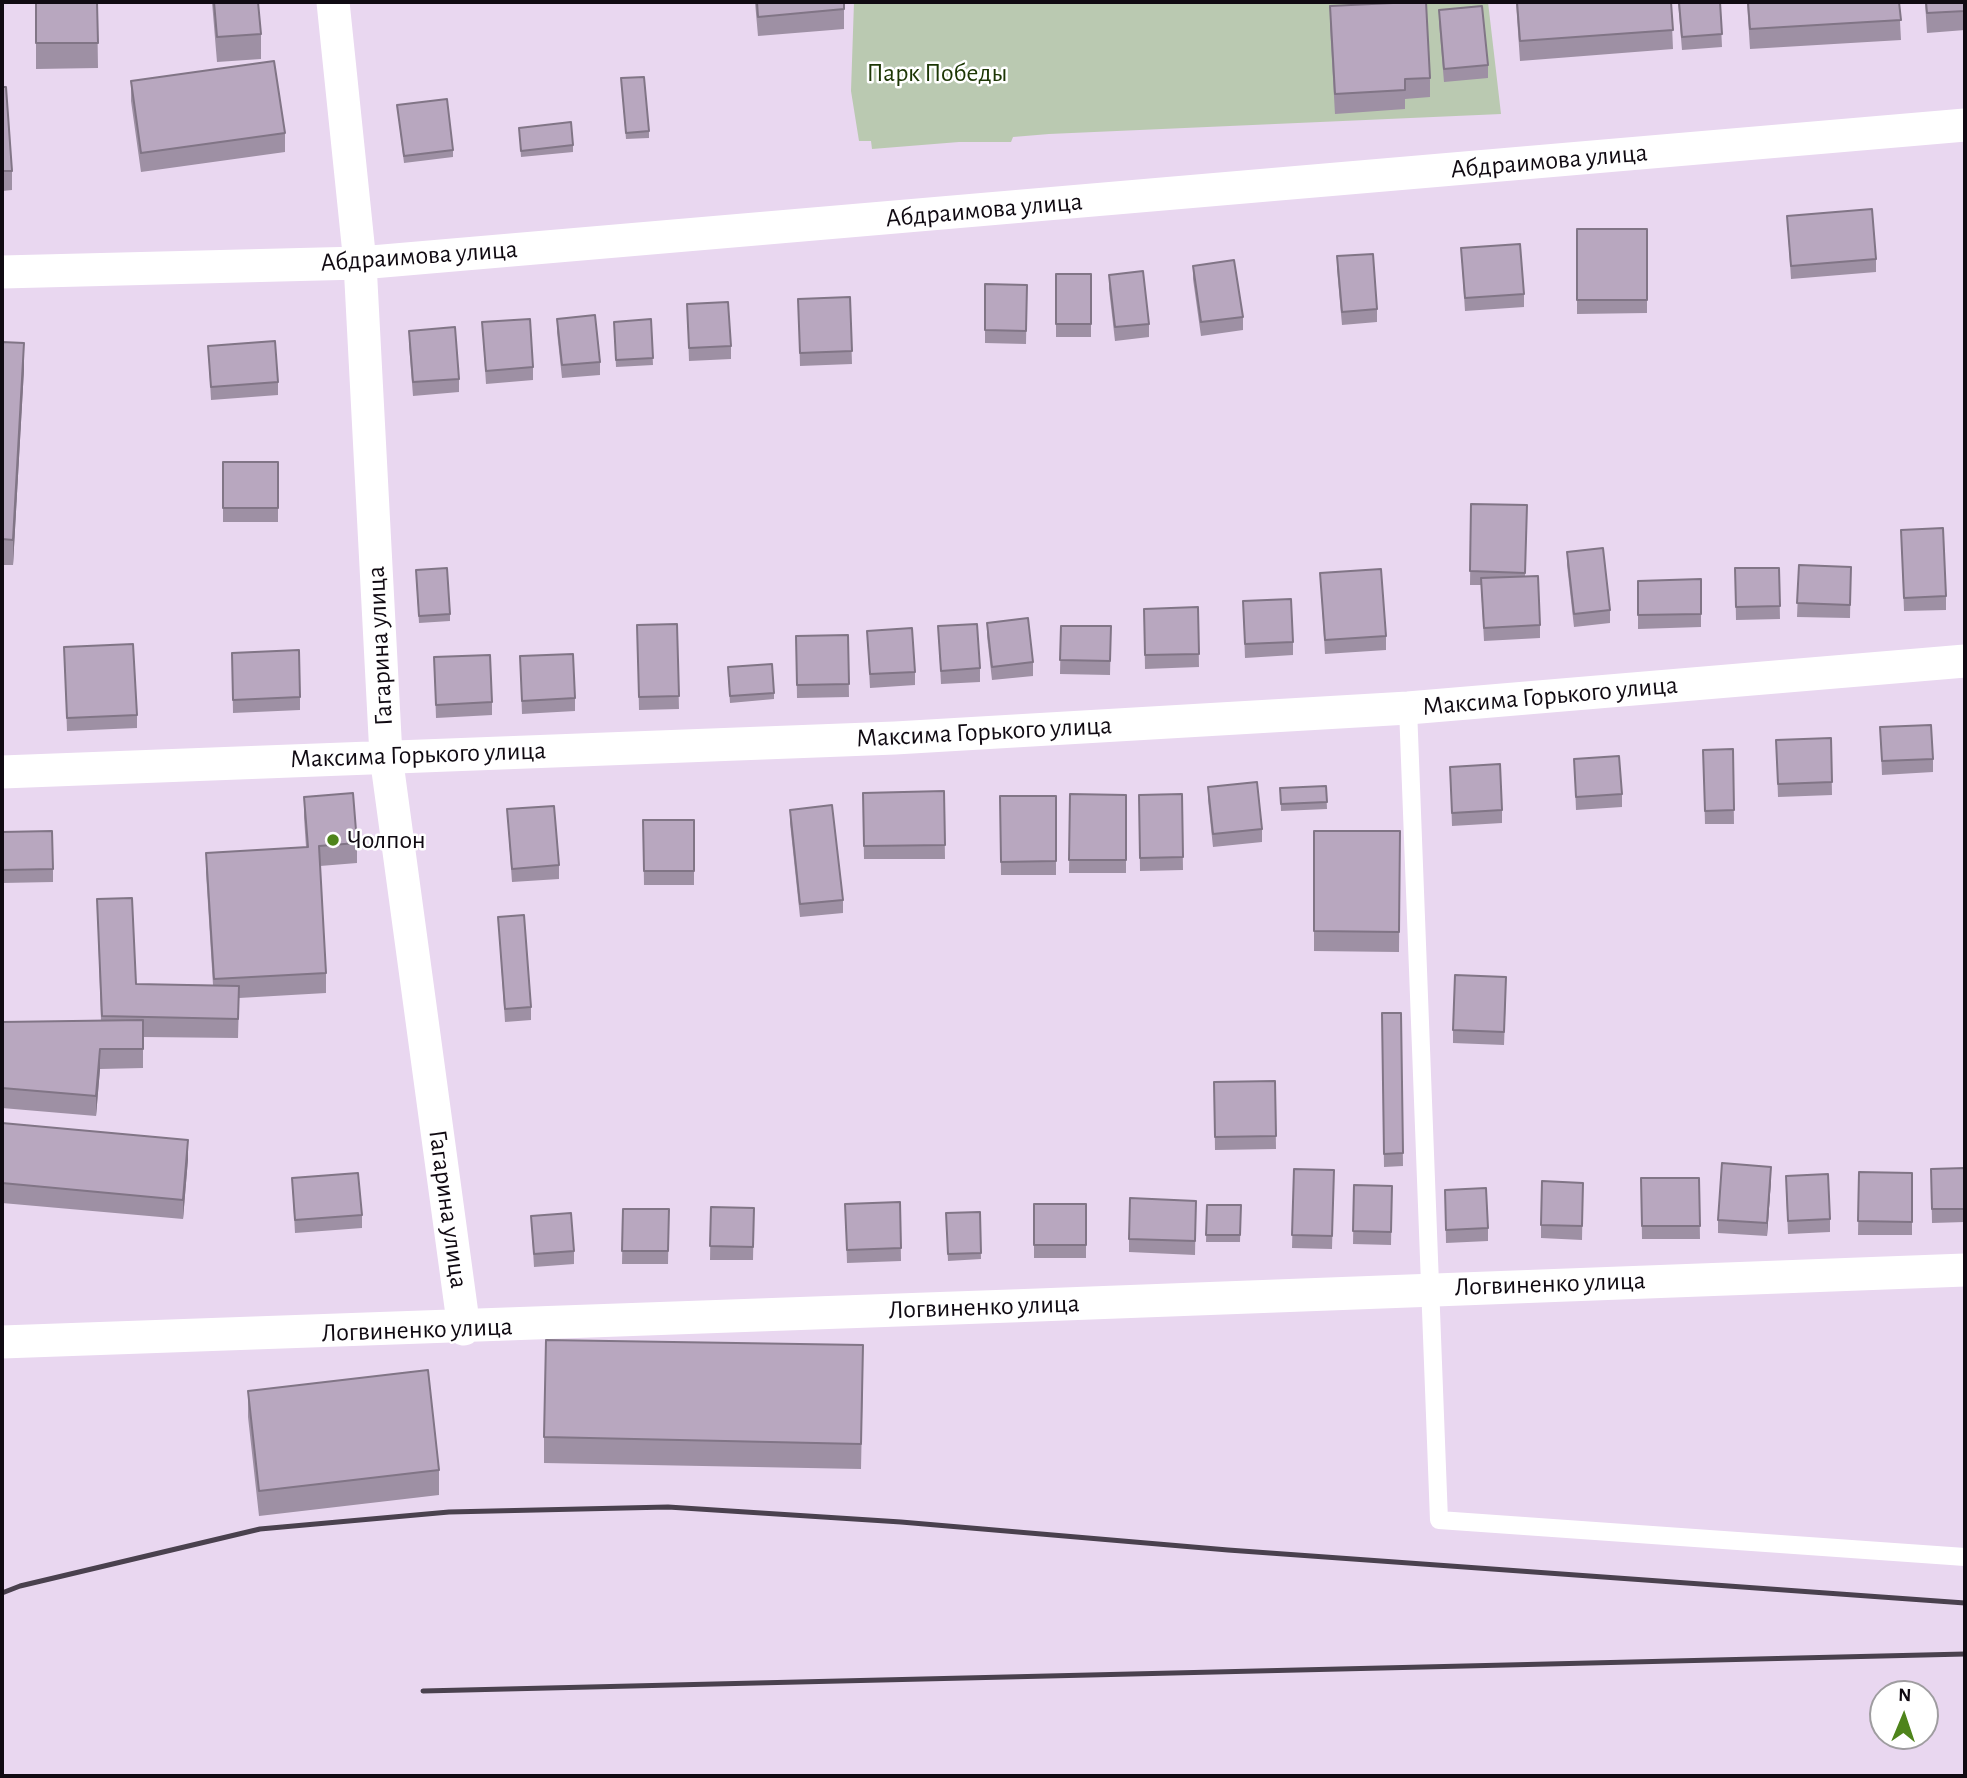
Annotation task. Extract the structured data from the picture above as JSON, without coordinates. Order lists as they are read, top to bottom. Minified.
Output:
{"streets":{"street":["Абдраимова улица","Гагарина улица","Максима Горького улица","Логвиненко улица"]},"crossings":[["Абдраимова улица","Гагарина улица"],["Гагарина улица","Максима Горького улица"],["Гагарина улица","Логвиненко улица"]],"parks":["Парк Победы"],"places":["Чолпон"],"north":"top"}
